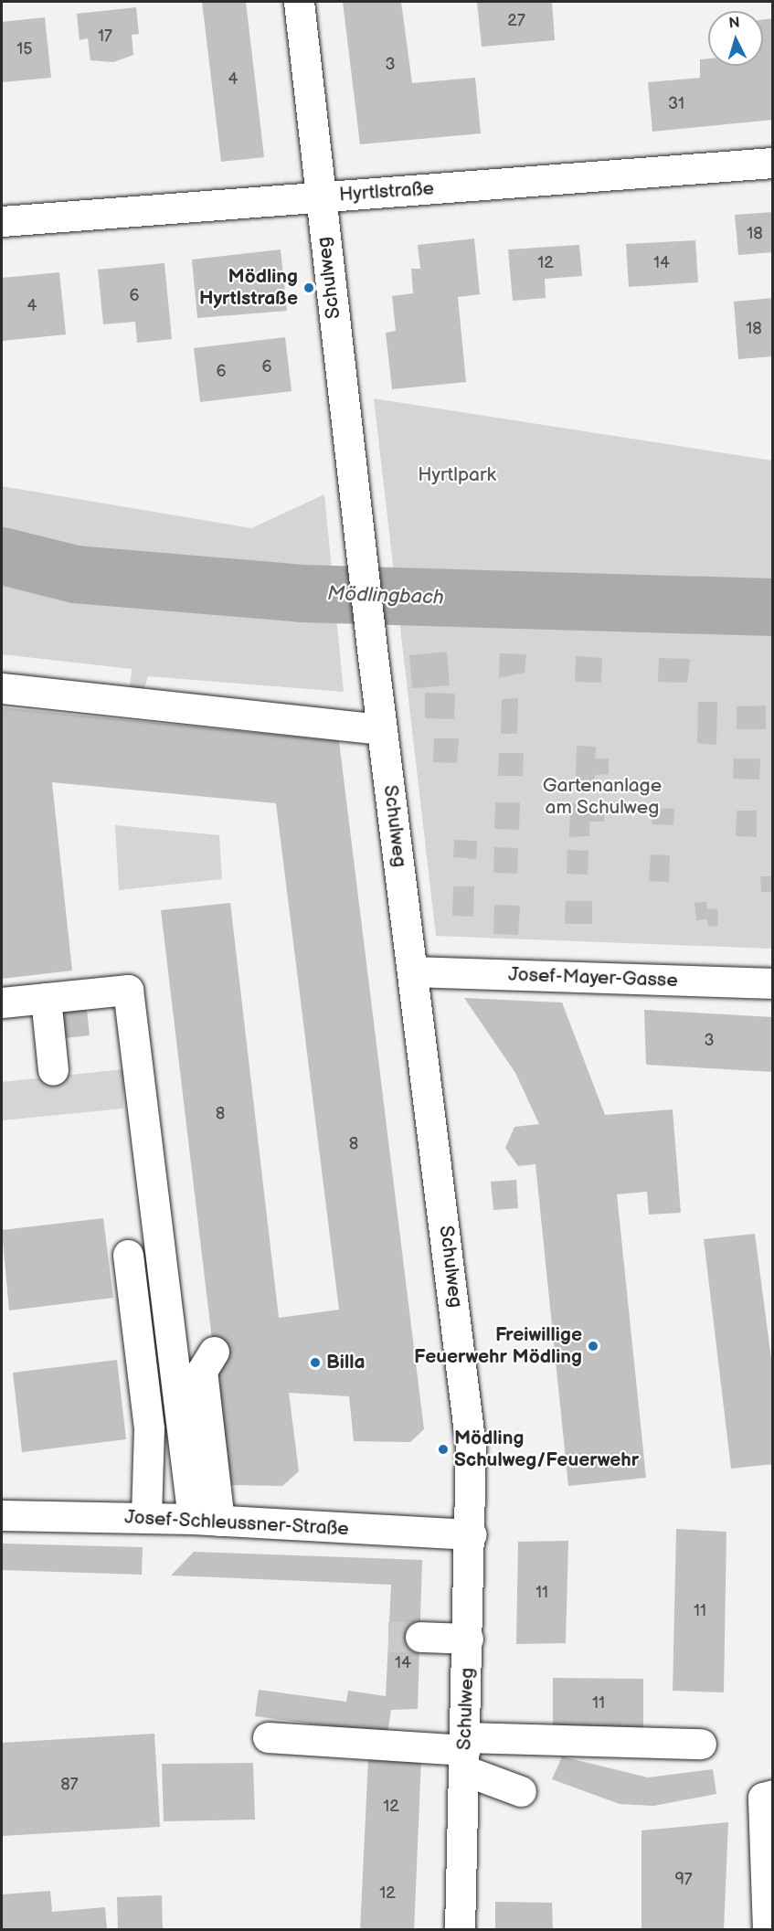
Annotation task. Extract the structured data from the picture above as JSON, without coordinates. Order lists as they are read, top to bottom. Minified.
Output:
{"streets":{"street":["Hyrtlstraße","Schulweg","Josef-Mayer-Gasse","Josef-Schleussner-Straße"]},"crossings":[["Hyrtlstraße","Schulweg"],["Schulweg","Josef-Mayer-Gasse"],["Schulweg","Josef-Schleussner-Straße"]],"water":["Mödlingbach"],"parks":["Hyrtlpark","Gartenanlage am Schulweg"],"places":["Mödling Hyrtlstraße","Freiwillige Feuerwehr Mödling","Billa","Mödling Schulweg/Feuerwehr"],"house_numbers":["27","17","15","3","4","31","18","12","14","6","4","18","6","6","3","8","8","11","11","14","11","87","12","97","12"],"north":"top"}
